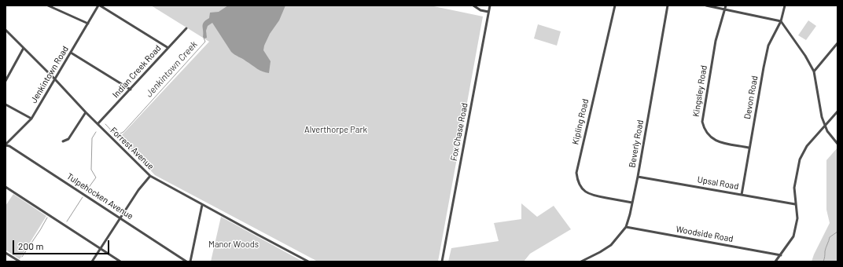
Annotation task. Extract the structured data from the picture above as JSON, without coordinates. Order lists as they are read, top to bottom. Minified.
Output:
{"streets":{"street":["Indian Creek Road","Jenkintown Road","Kingsley Road","Devon Road","Kipling Road","Fox Chase Road","Beverly Road","Forrest Avenue","Upsal Road","Tulpehocken Avenue","Woodside Road"]},"crossings":[["Indian Creek Road","Forrest Avenue"],["Jenkintown Road","Forrest Avenue"],["Jenkintown Road","Tulpehocken Avenue"],["Kingsley Road","Devon Road"],["Devon Road","Upsal Road"],["Kipling Road","Beverly Road"],["Beverly Road","Upsal Road"],["Beverly Road","Woodside Road"]],"water":["Jenkintown Creek"],"parks":["Alverthorpe Park","Manor Woods"],"scale_bar":"200 m"}
